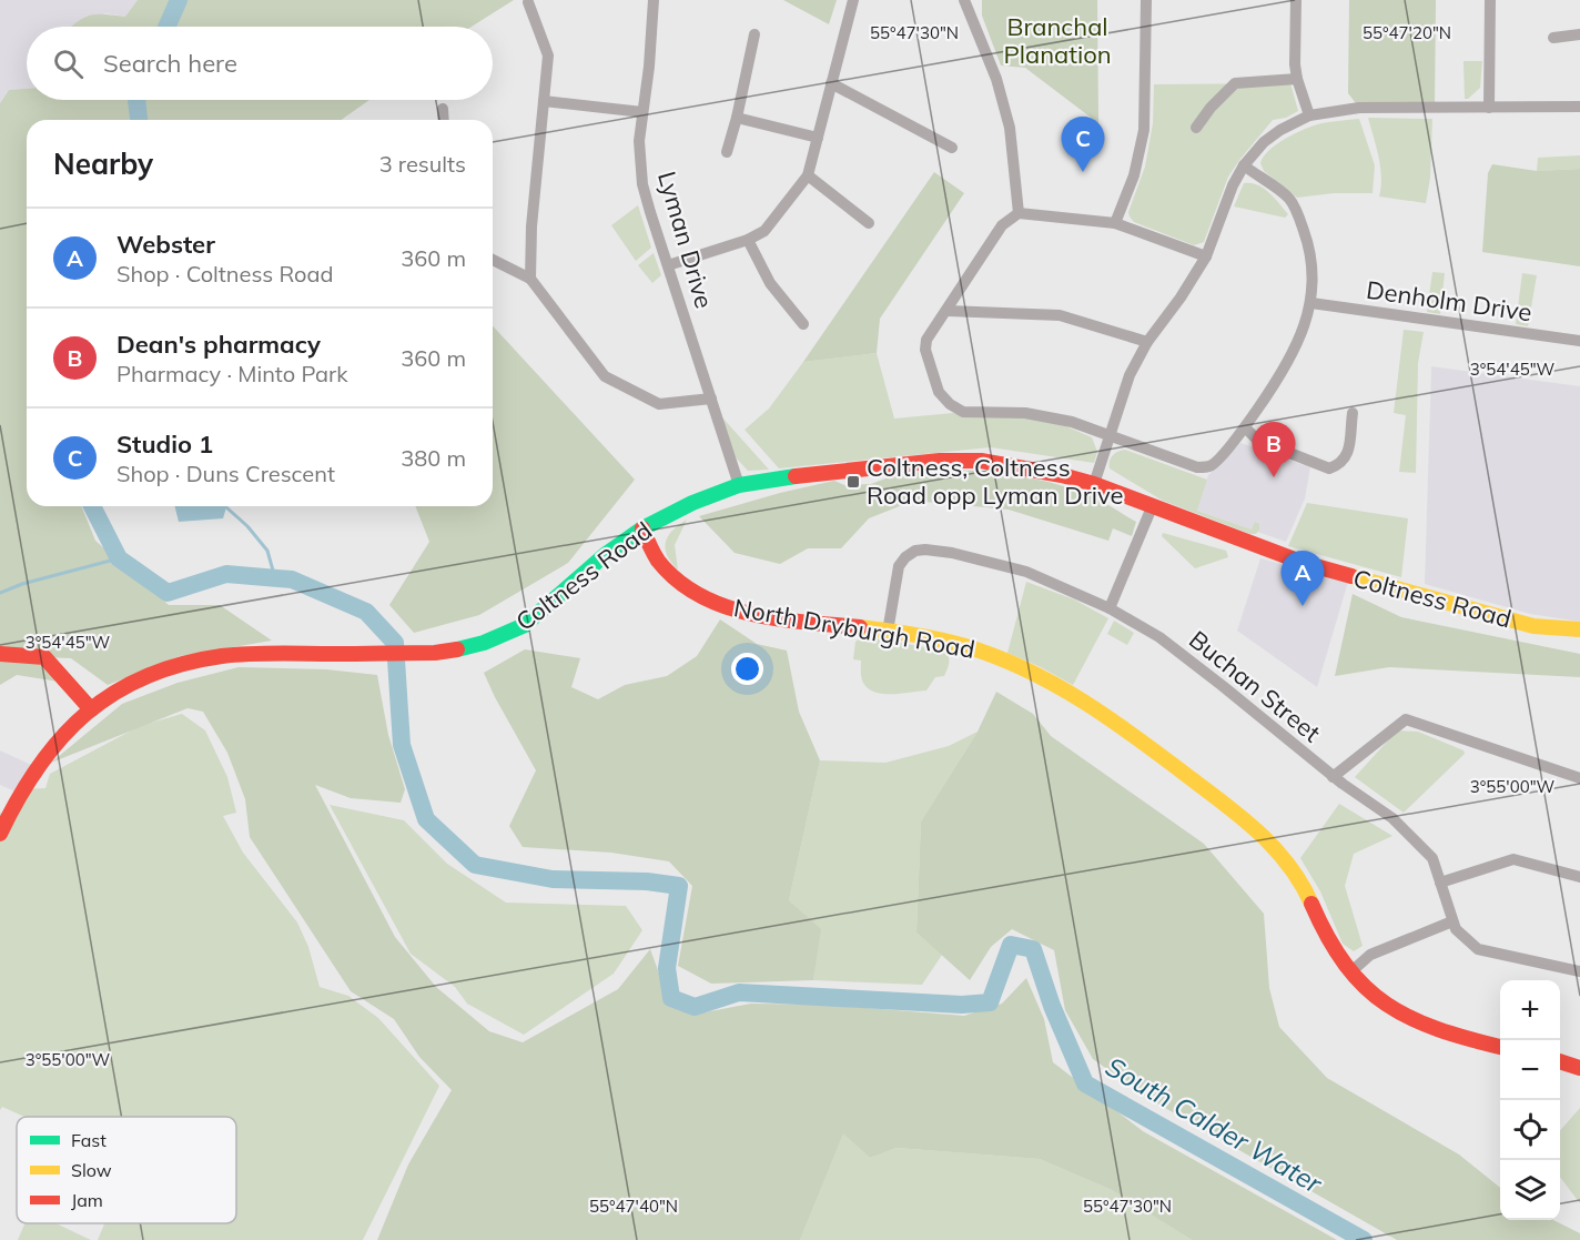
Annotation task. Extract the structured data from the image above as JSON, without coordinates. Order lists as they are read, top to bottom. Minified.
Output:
{"streets":{"street":["Lyman Drive","Denholm Drive","Coltness Road","North Dryburgh Road","Buchan Street"]},"crossings":[["Lyman Drive","Coltness Road"],["Coltness Road","North Dryburgh Road"],["North Dryburgh Road","Buchan Street"]],"water":["South Calder Water"],"parks":["Branchal Planation"],"places":{"transit":["Coltness, Coltness Road opp Lyman Drive"]},"legend":["Fast","Slow","Jam"],"page":{"search":"Search here","pins":["C","B","A"],"heading":["Nearby","3 results"],"list":[{"mark":"A","name":"Webster","note":"Shop · Coltness Road","value":"360 m"},{"mark":"B","name":"Dean's pharmacy","note":"Pharmacy · Minto Park","value":"360 m"},{"mark":"C","name":"Studio 1","note":"Shop · Duns Crescent","value":"380 m"}],"map_buttons":["+","−"]},"coordinates":["55°47'30\"N","55°47'20\"N","3°54'45\"W","3°55'00\"W","55°47'40\"N"]}
